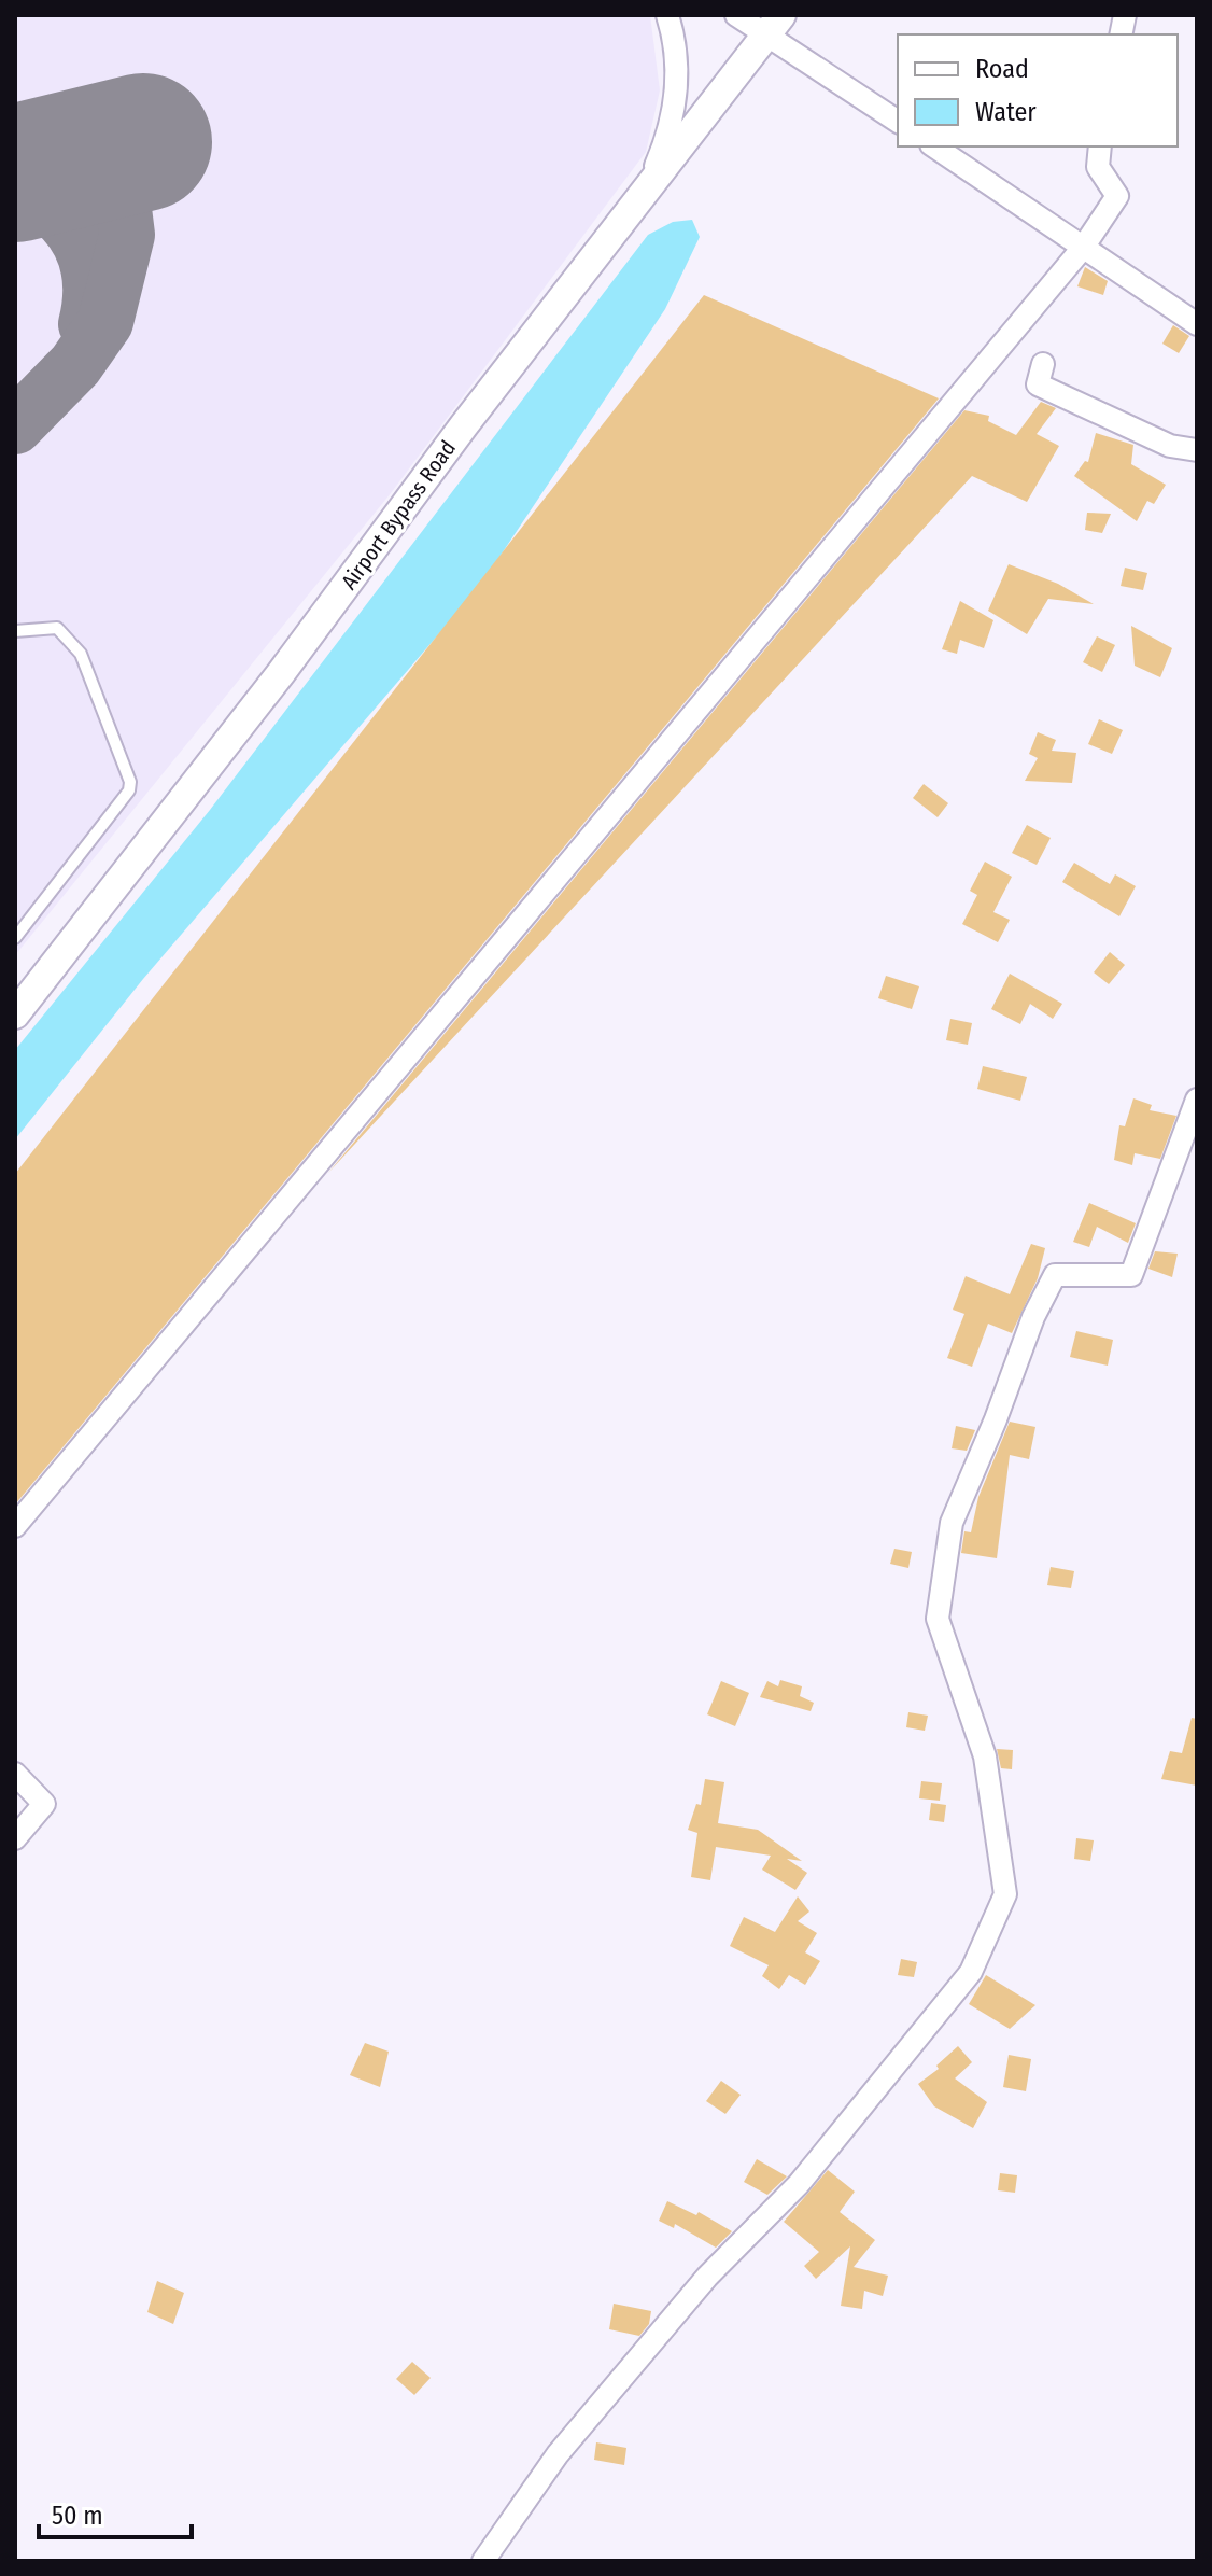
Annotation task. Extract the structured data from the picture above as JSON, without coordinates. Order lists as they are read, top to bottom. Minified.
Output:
{"streets":{"street":["Airport Bypass Road"]},"legend":["Road","Water"],"scale_bar":"50 m"}
